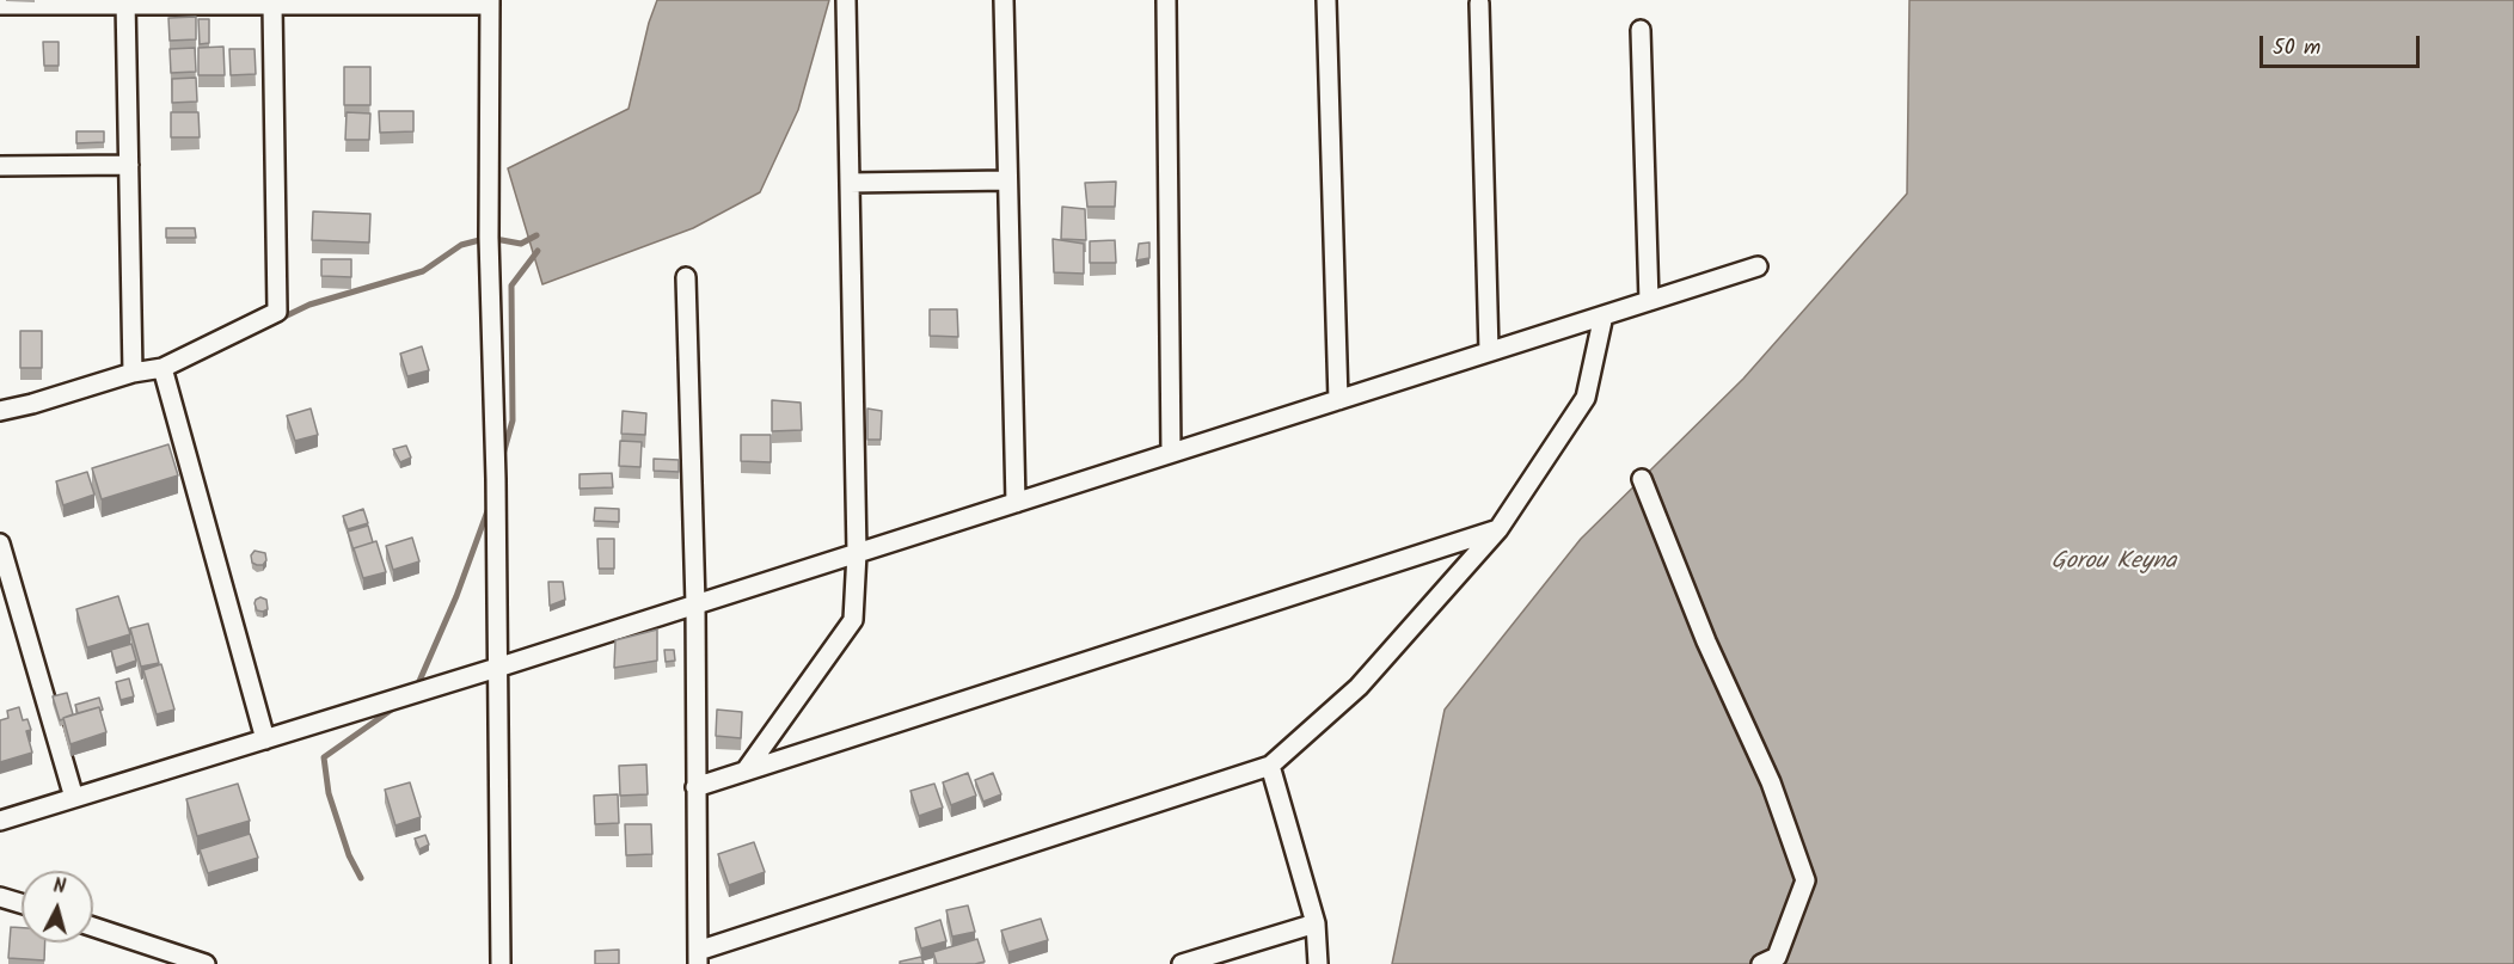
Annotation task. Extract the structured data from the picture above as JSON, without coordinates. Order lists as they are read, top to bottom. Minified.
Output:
{"water":["Gorou Keyna"],"scale_bar":"50 m","north":"top"}
